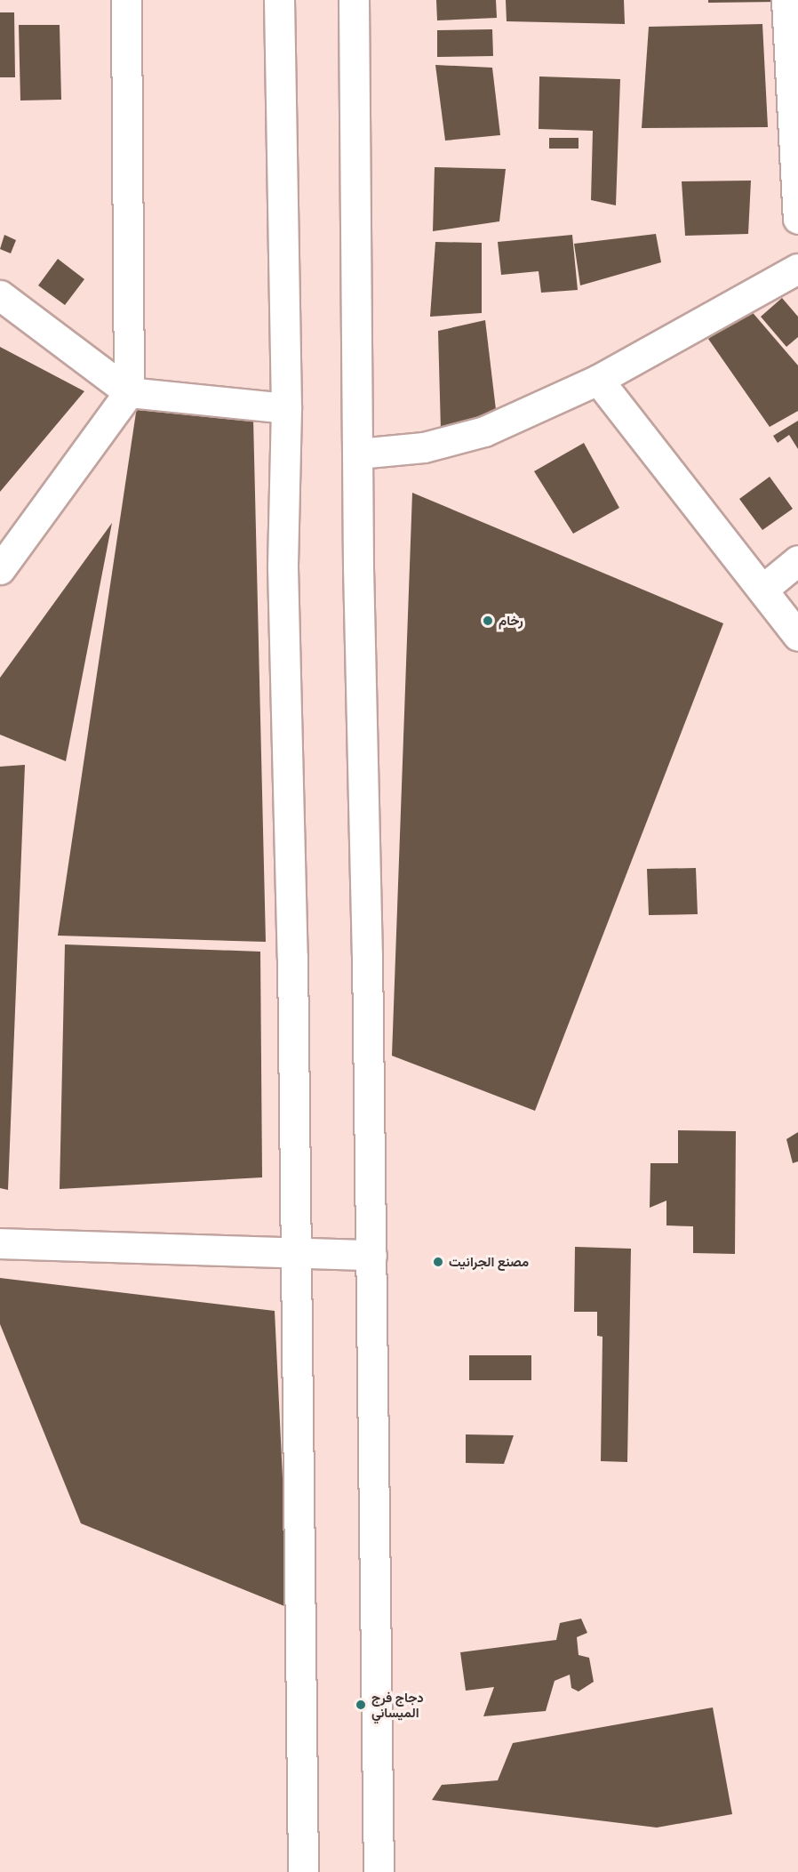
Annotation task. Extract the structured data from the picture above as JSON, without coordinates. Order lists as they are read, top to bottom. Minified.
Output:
{"places":["رخام","مصنع الجرانيت","دجاج فرج الميساني"]}
